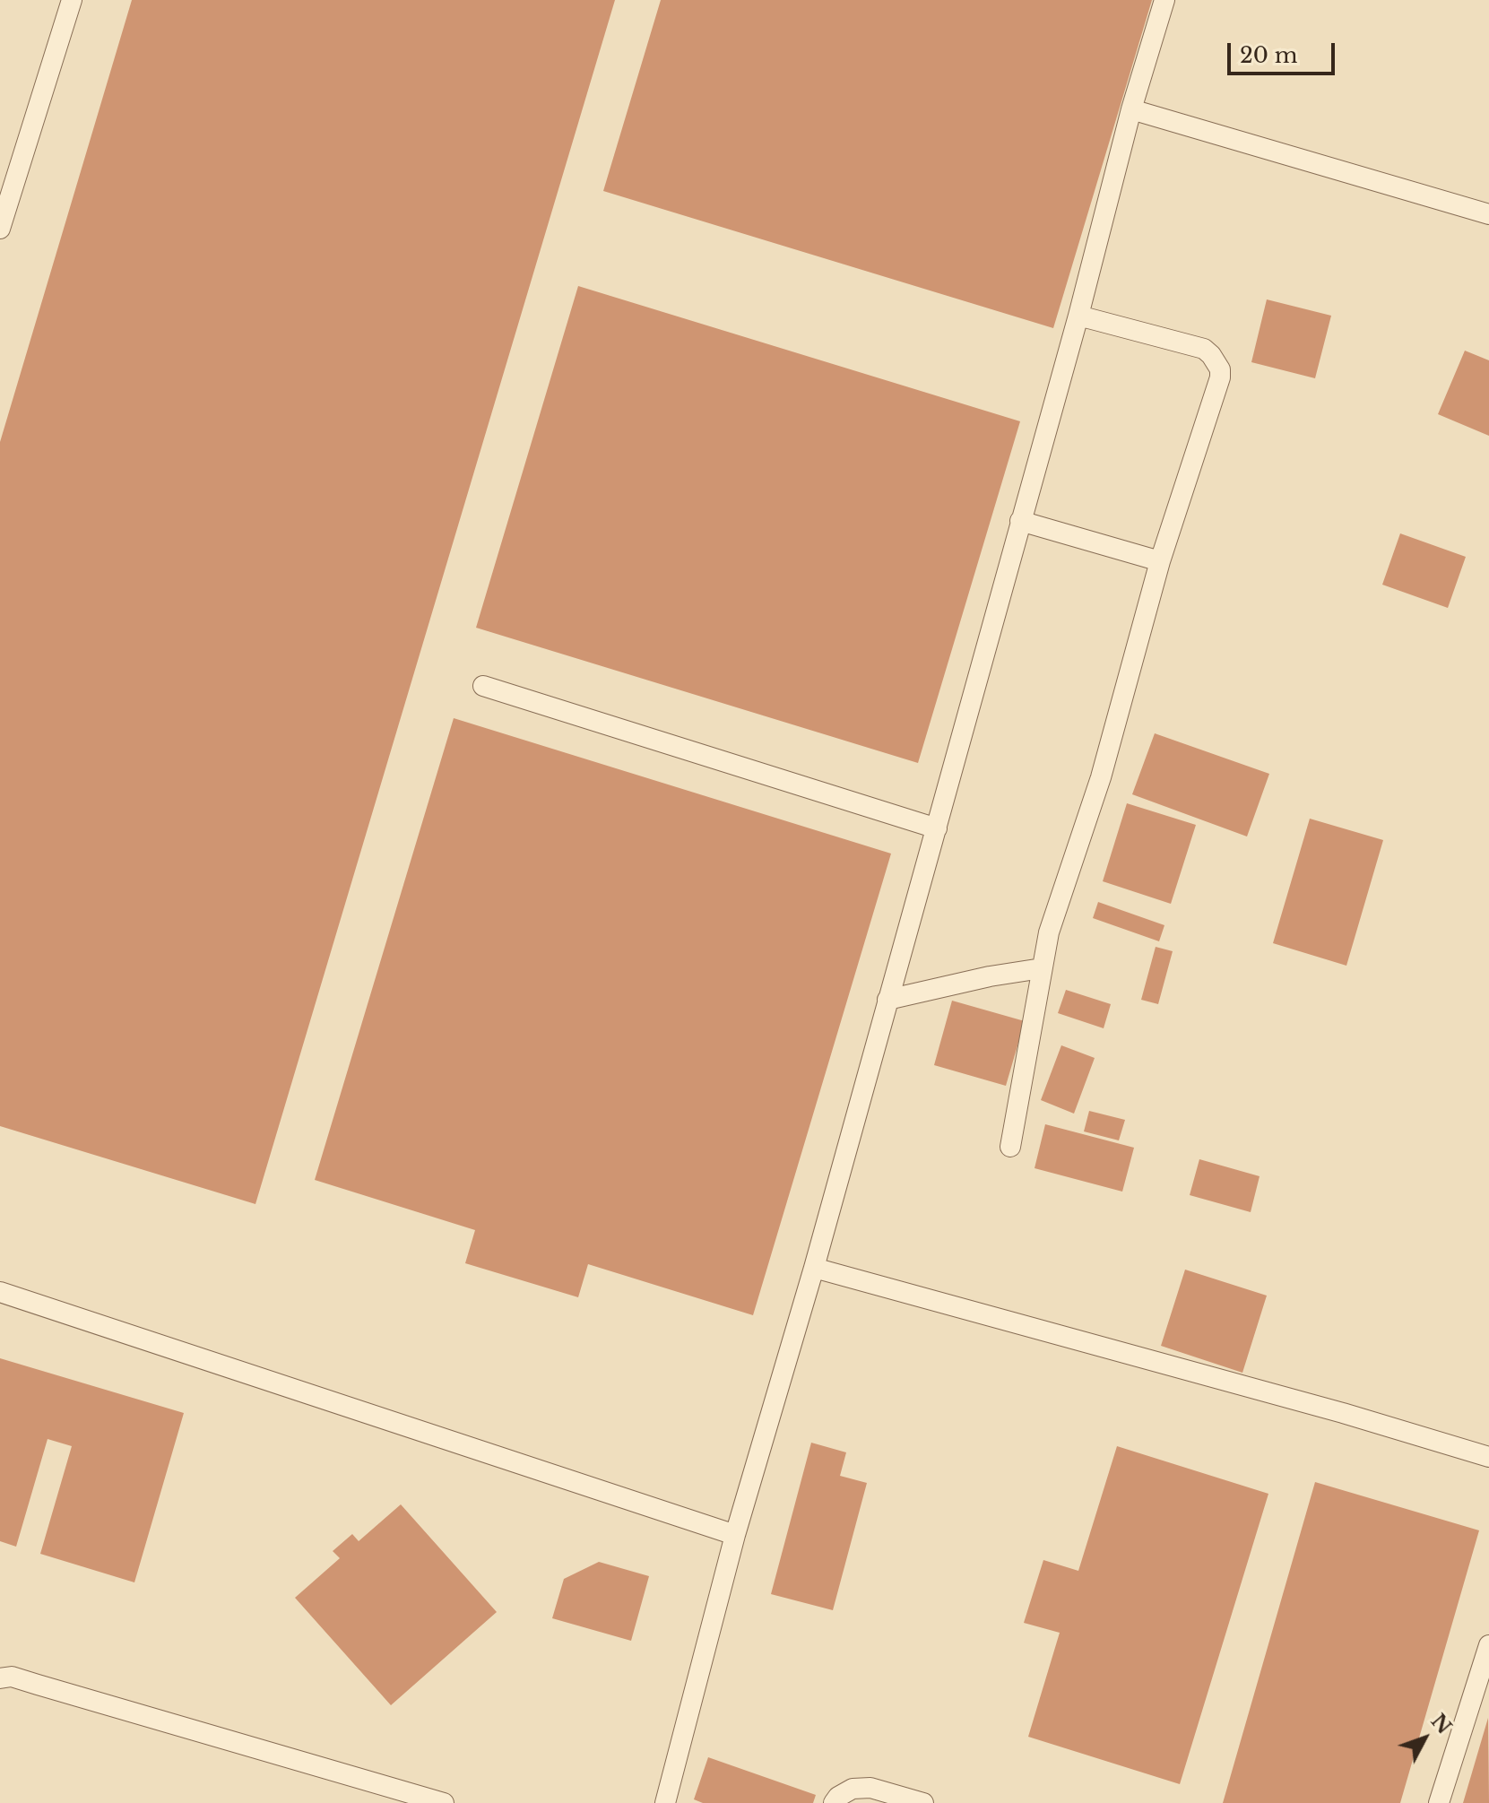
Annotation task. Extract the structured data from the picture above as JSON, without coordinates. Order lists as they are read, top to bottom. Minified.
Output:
{"scale_bar":"20 m","north":"top right"}
